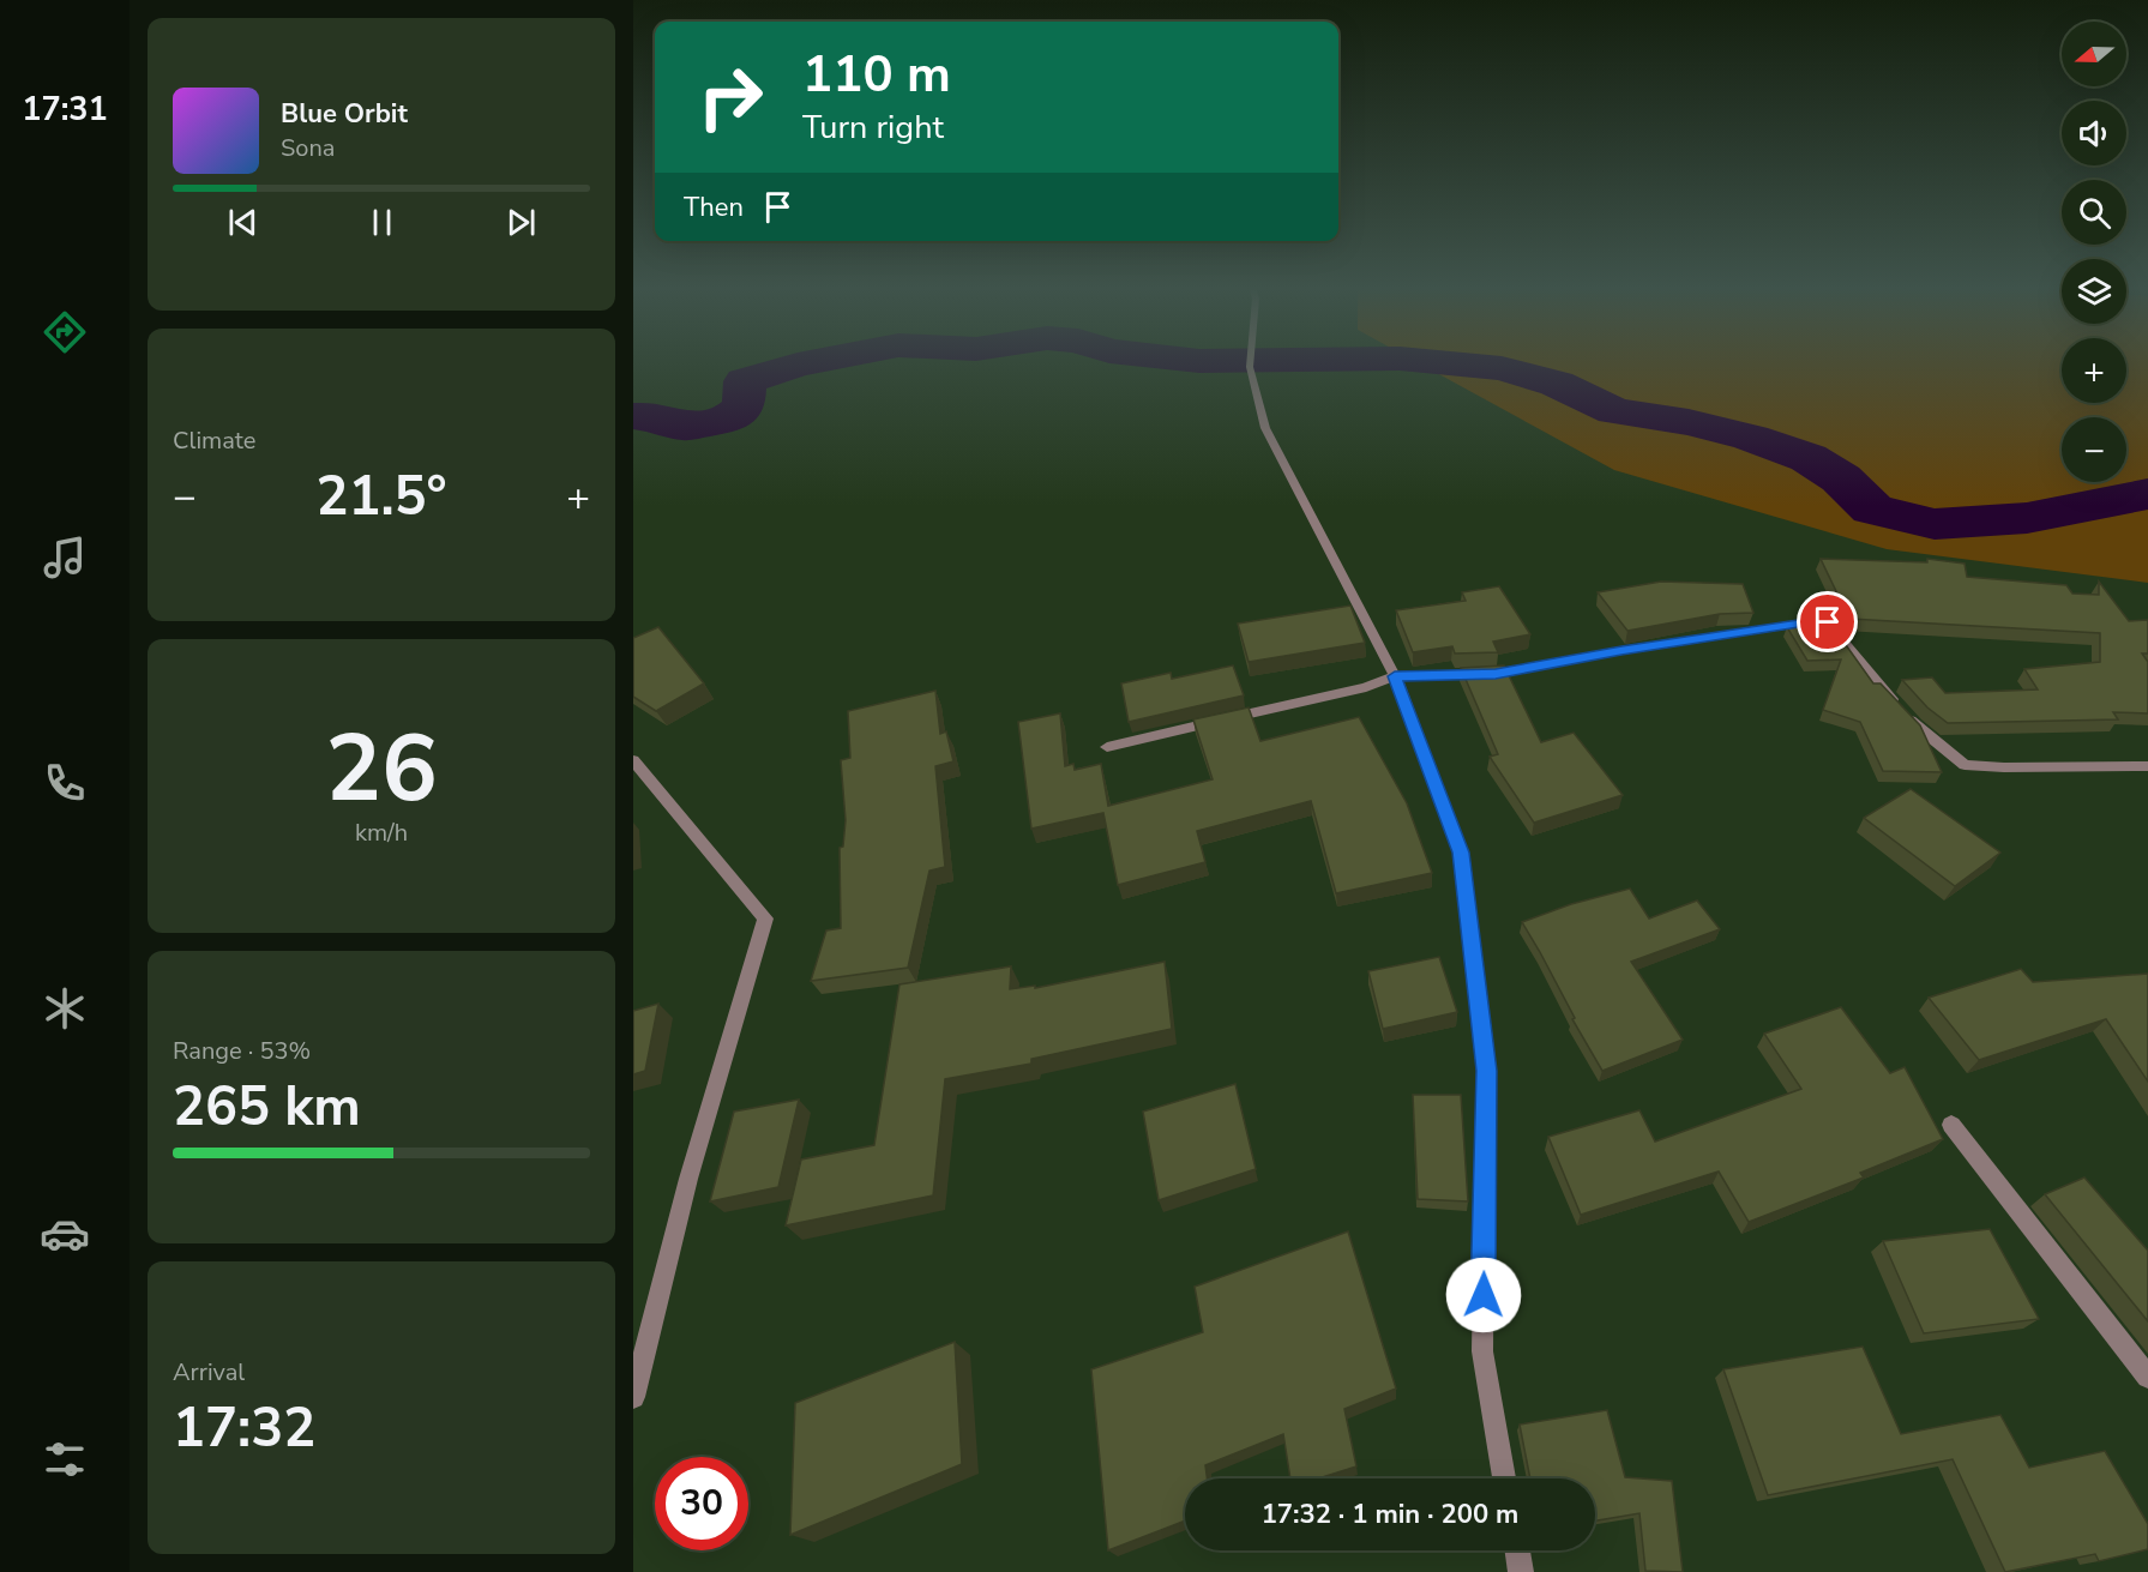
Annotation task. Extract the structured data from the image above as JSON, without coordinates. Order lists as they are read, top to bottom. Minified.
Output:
{"north":"left","page":{"tabs":"17:31","map_buttons":["+","−"],"turn":["110 m","Turn right"],"song":["Blue Orbit","Sona"],"then":"Then","tile":["Climate",["26","km/h"],["Range · 53%","265 km"],["Arrival","17:32"]],"heat":["−","21.5°","+"],"limit":"30","trip":"17:32 · 1 min · 200 m"}}
